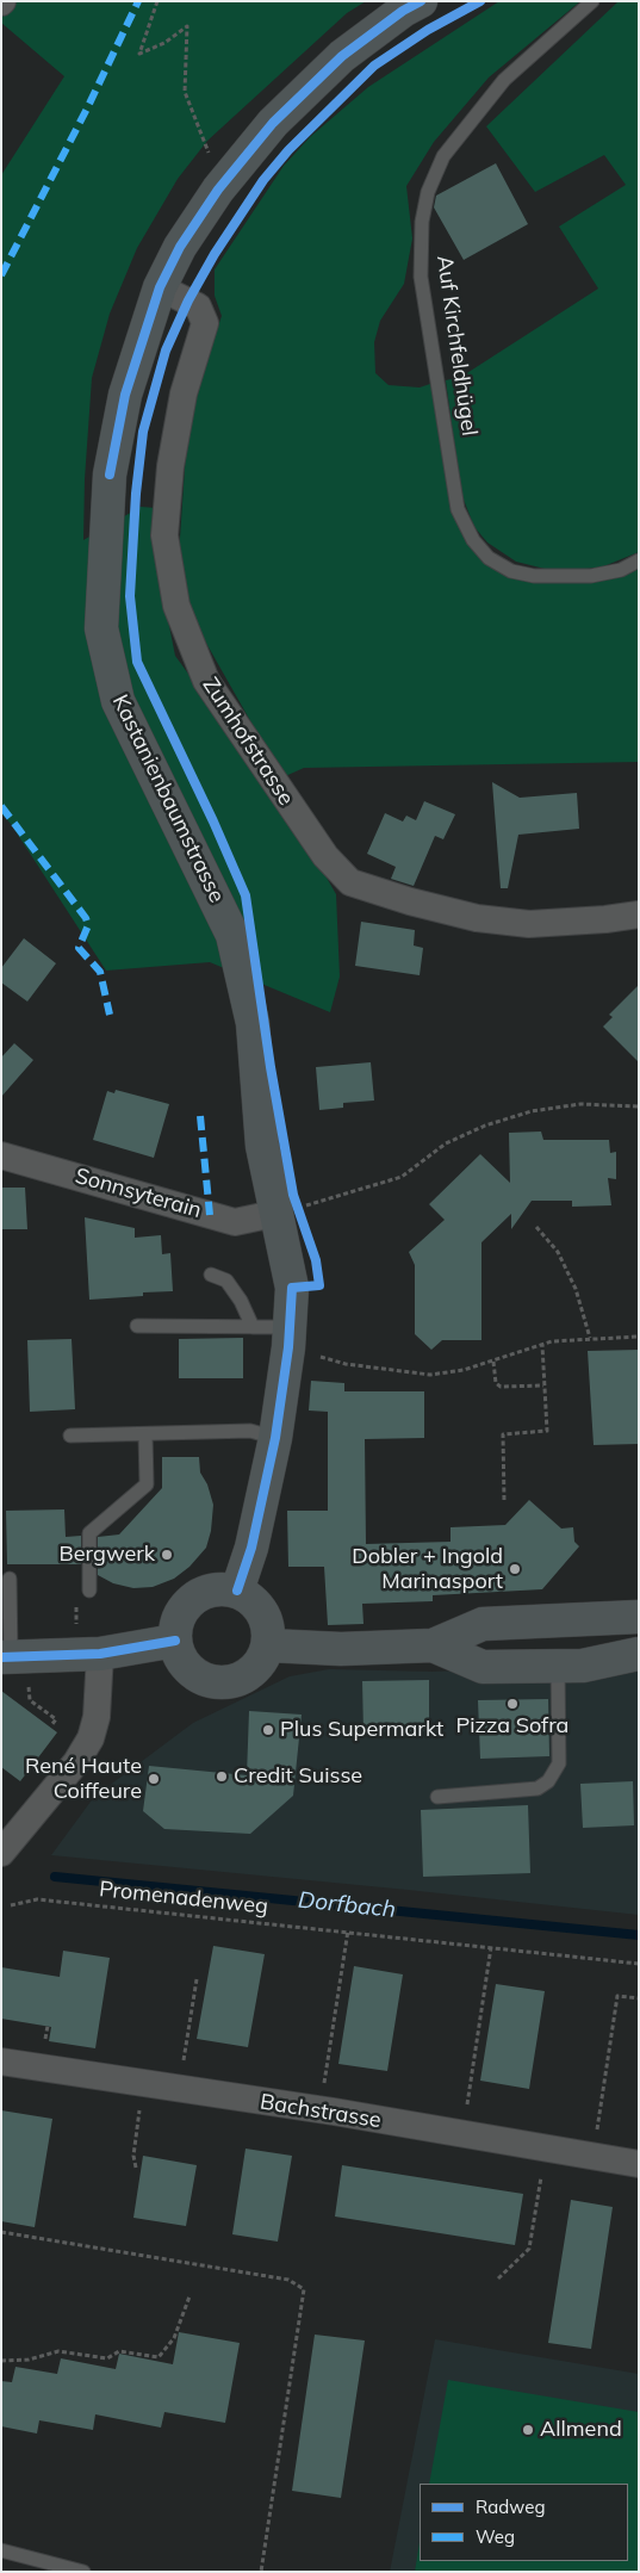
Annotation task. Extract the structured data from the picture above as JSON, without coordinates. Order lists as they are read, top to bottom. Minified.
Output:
{"streets":{"street":["Zumhofstrasse","Kastanienbaumstrasse","Sonnsyterain","Bachstrasse"],"lane":["Auf Kirchfeldhügel"],"path":["Promenadenweg"]},"crossings":[["Zumhofstrasse","Kastanienbaumstrasse"],["Kastanienbaumstrasse","Sonnsyterain"]],"water":["Dorfbach"],"places":["Bergwerk","Dobler + Ingold Marinasport","Pizza Sofra","Plus Supermarkt","Credit Suisse","René Haute Coiffeure","Allmend"],"legend":["Radweg","Weg"]}
